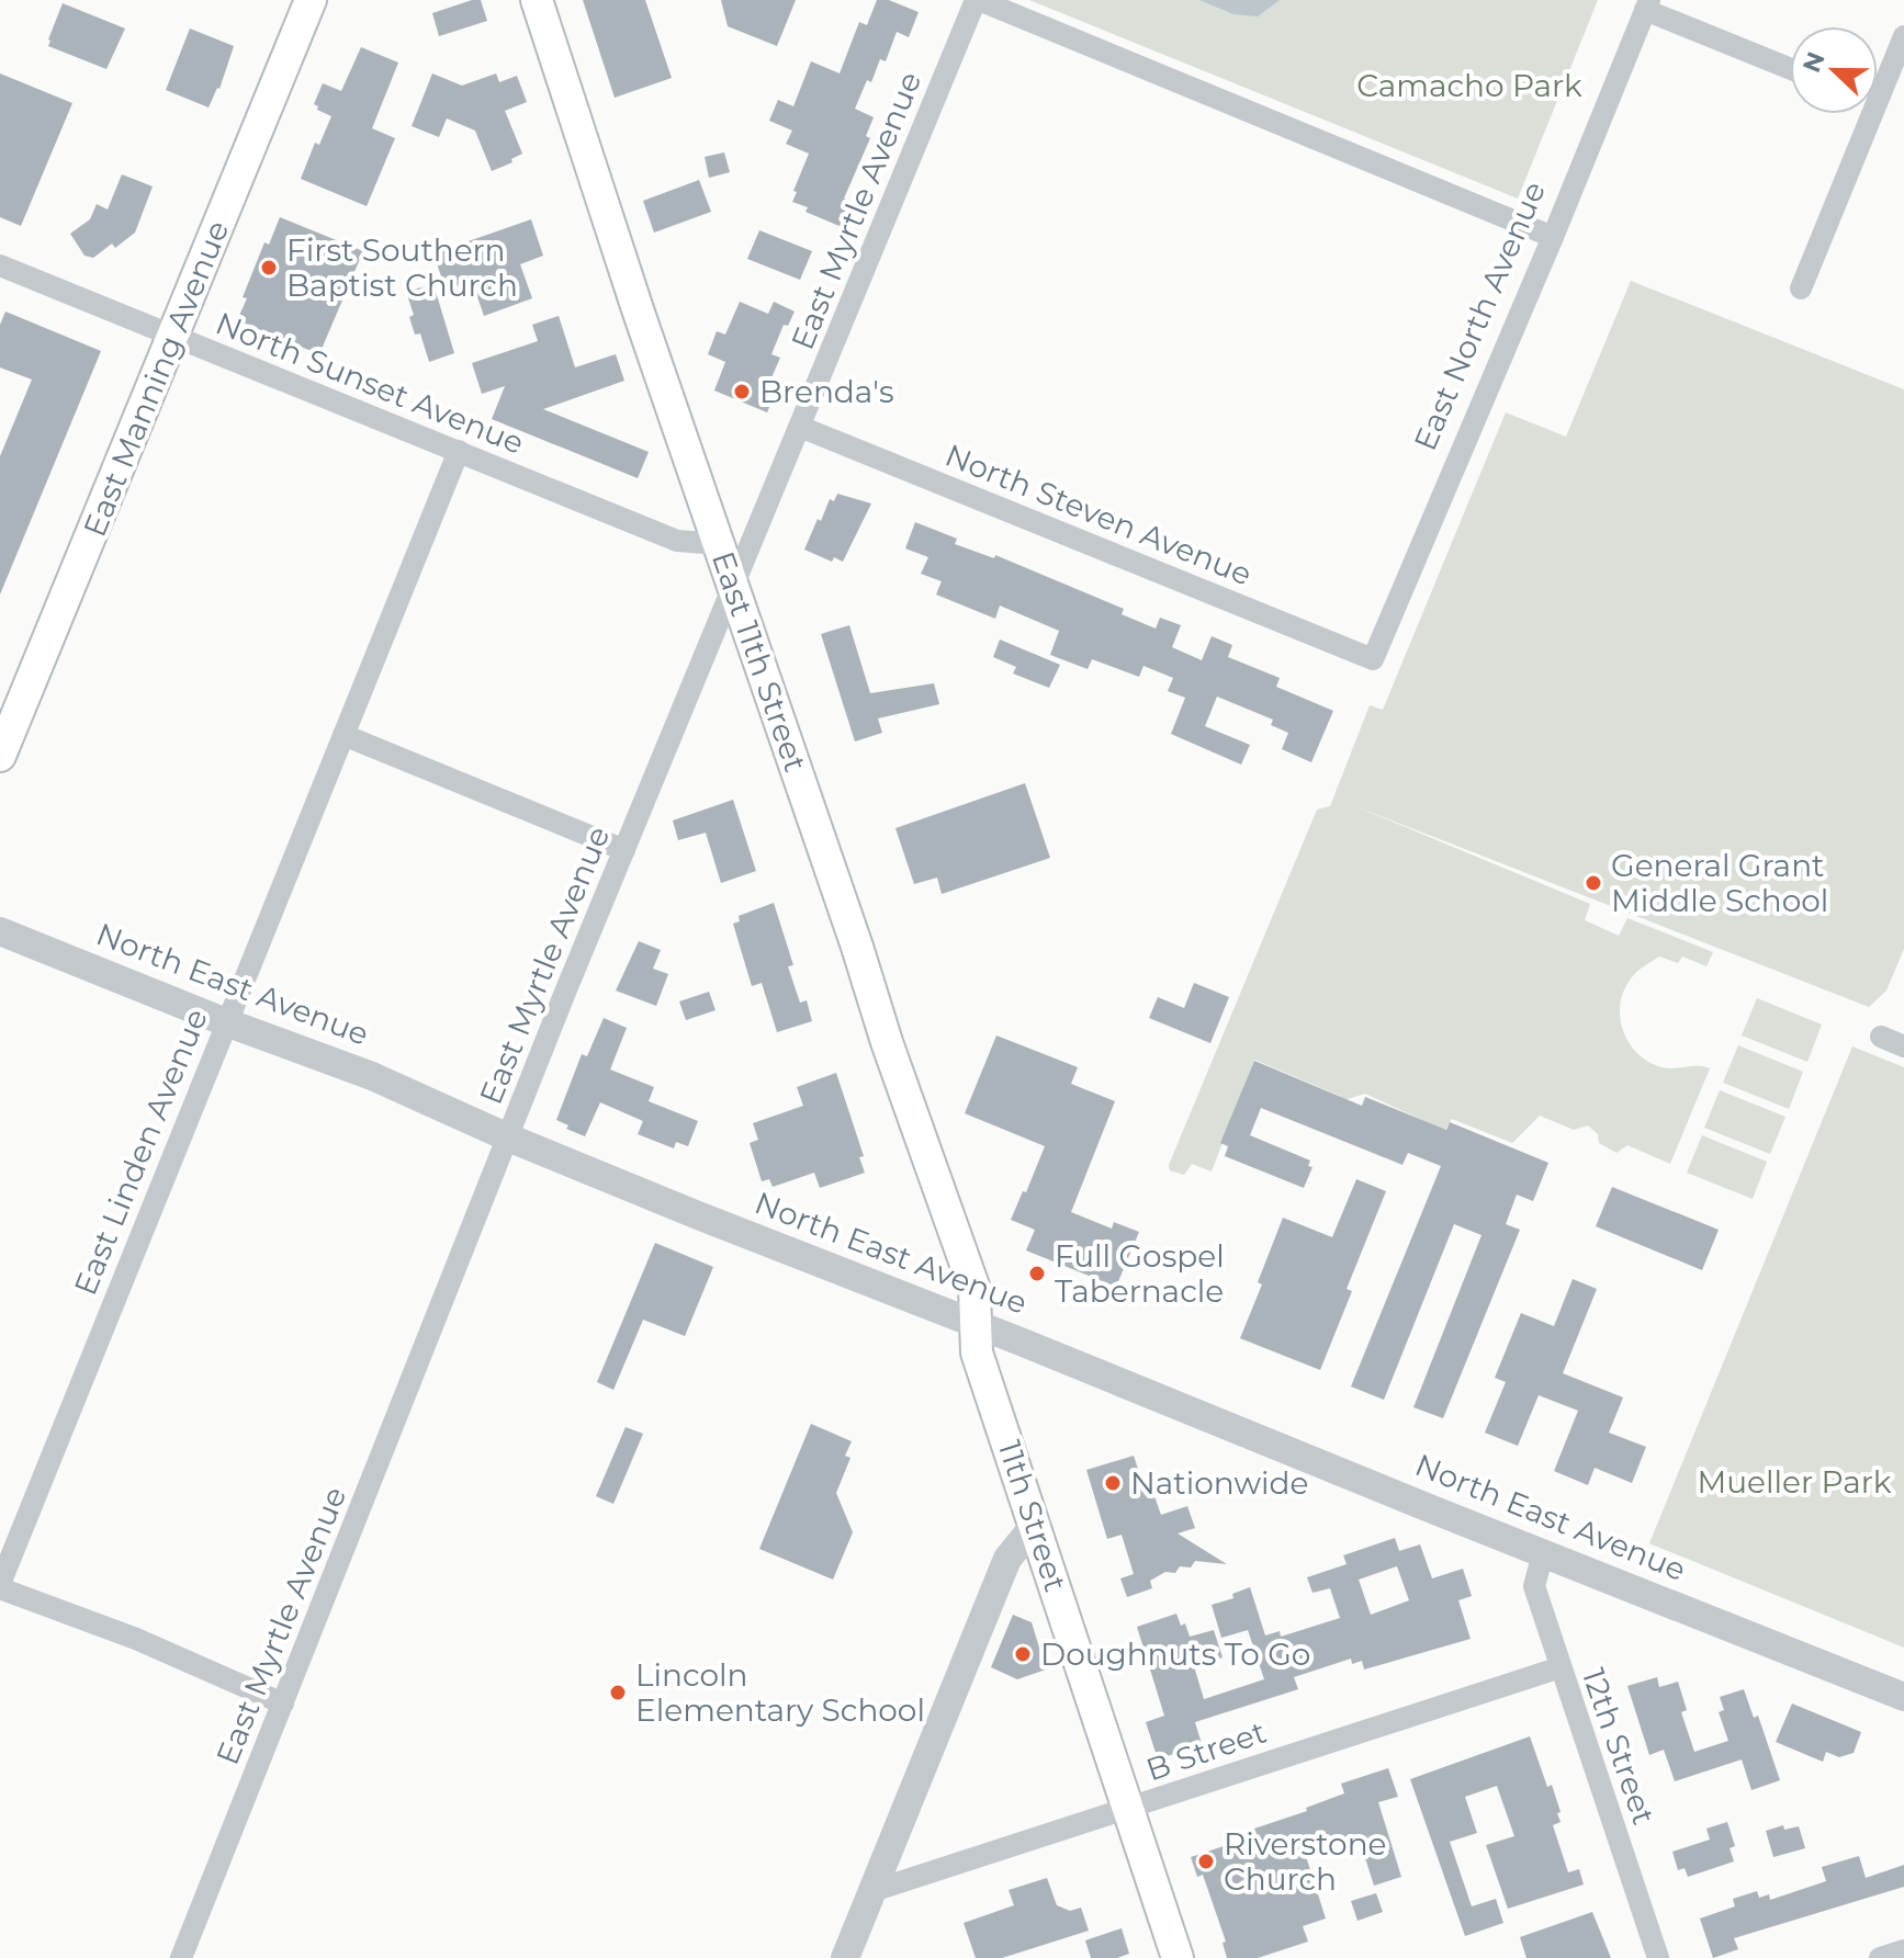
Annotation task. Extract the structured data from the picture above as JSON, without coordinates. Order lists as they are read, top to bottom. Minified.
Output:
{"streets":{"main road":["East Manning Avenue","East 11th Street","11th Street"],"street":["East Myrtle Avenue","East North Avenue","North Sunset Avenue","North Steven Avenue","North East Avenue","East Linden Avenue","12th Street","B Street"]},"crossings":[["East Myrtle Avenue","North Steven Avenue"],["East Myrtle Avenue","East 11th Street"],["East Myrtle Avenue","North East Avenue"],["East North Avenue","North Steven Avenue"],["East Manning Avenue","North Sunset Avenue"],["North Sunset Avenue","East 11th Street"],["North Sunset Avenue","East Linden Avenue"],["East 11th Street","North East Avenue"],["East 11th Street","11th Street"],["North East Avenue","East Linden Avenue"],["North East Avenue","11th Street"],["North East Avenue","12th Street"],["11th Street","B Street"],["12th Street","B Street"]],"parks":["Camacho Park","Mueller Park"],"places":["First Southern Baptist Church","Brenda's","General Grant Middle School","Full Gospel Tabernacle","Nationwide","Doughnuts To Go","Lincoln Elementary School","Riverstone Church"],"north":"left"}
